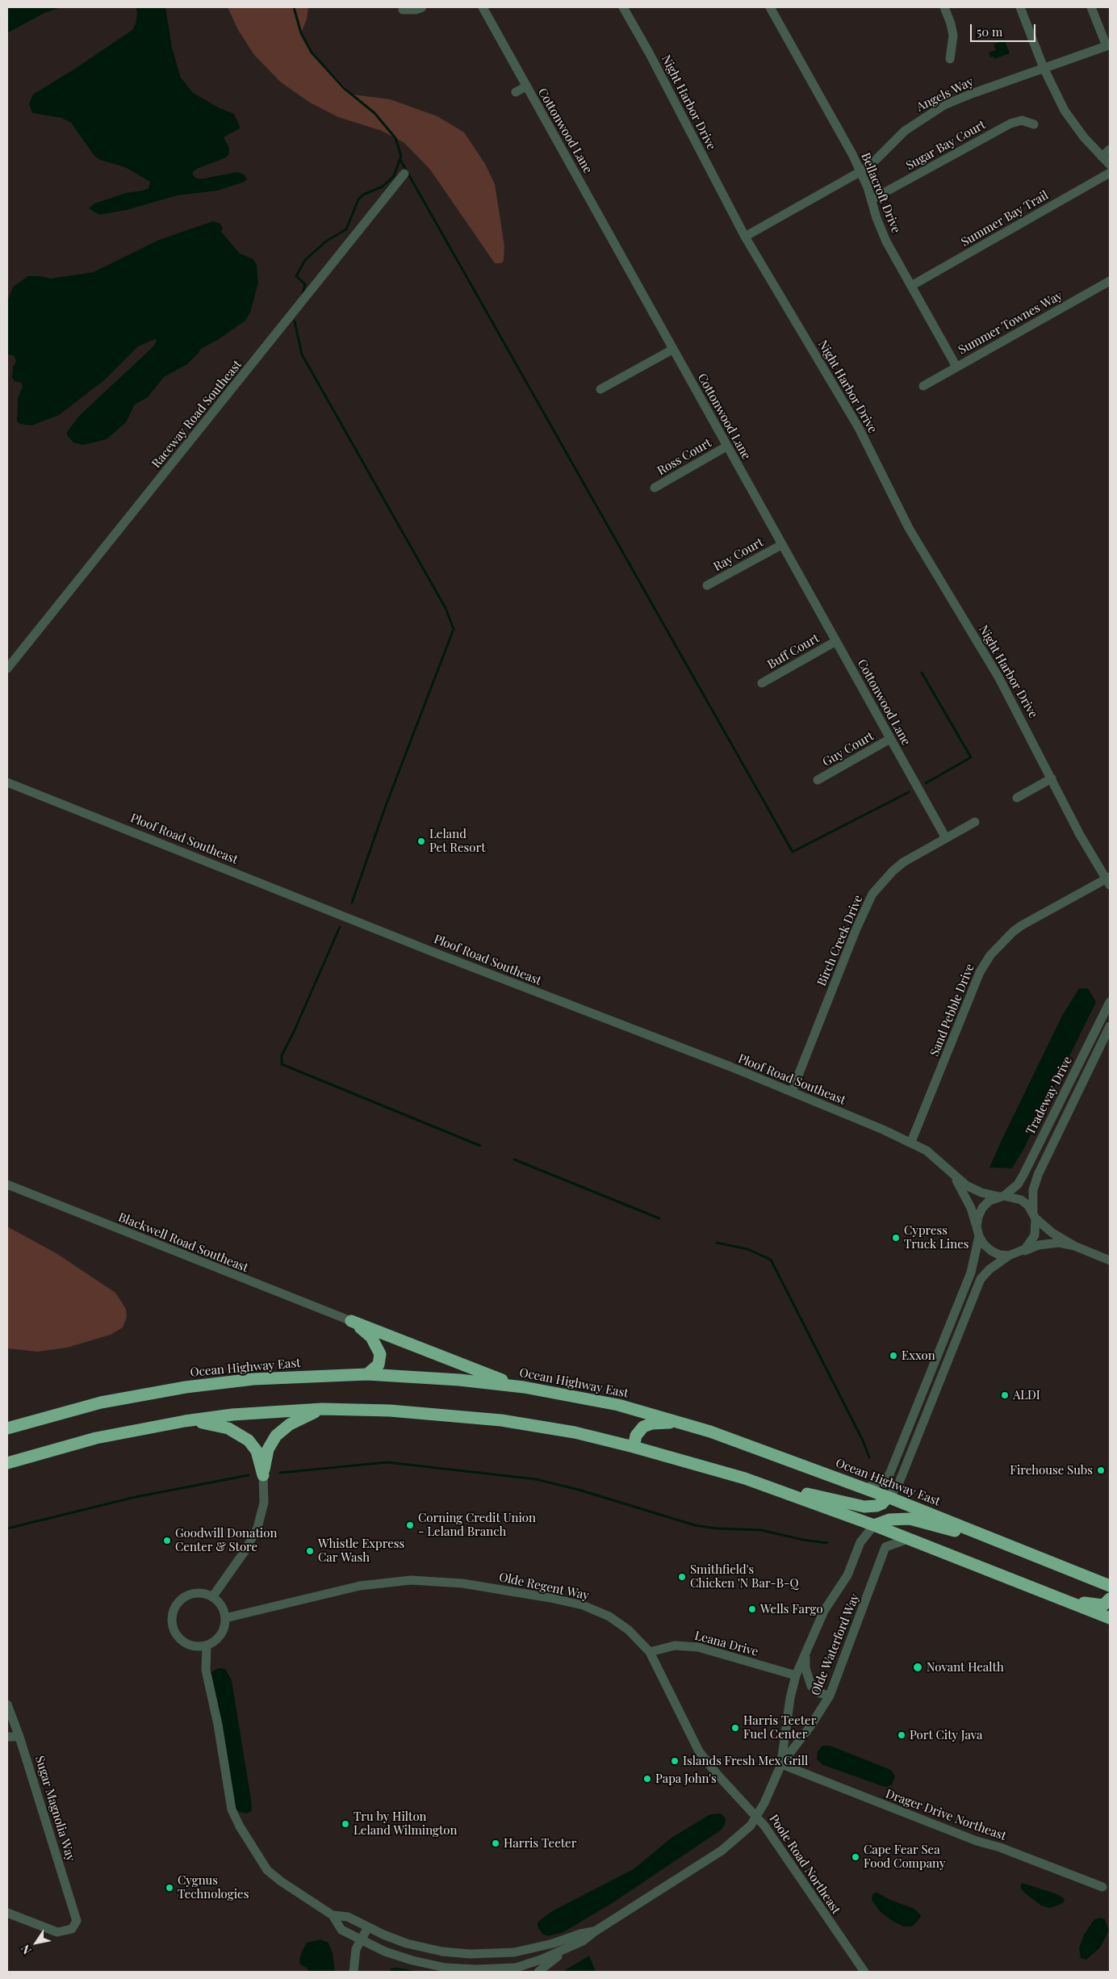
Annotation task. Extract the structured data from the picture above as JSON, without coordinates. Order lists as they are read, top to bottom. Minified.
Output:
{"streets":{"highway":["Ocean Highway East"],"street":["Angels Way","Night Harbor Drive","Cottonwood Lane","Sugar Bay Court","Bellacroft Drive","Summer Bay Trail","Summer Townes Way","Raceway Road Southeast","Ross Court","Ray Court","Buff Court","Guy Court","Ploof Road Southeast","Birch Creek Drive","Sand Pebble Drive","Tradeway Drive","Blackwell Road Southeast","Olde Regent Way","Leana Drive","Olde Waterford Way","Sugar Magnolia Way","Drager Drive Northeast","Poole Road Northeast"]},"crossings":[["Angels Way","Night Harbor Drive"],["Angels Way","Bellacroft Drive"],["Night Harbor Drive","Sand Pebble Drive"],["Cottonwood Lane","Ross Court"],["Cottonwood Lane","Ray Court"],["Cottonwood Lane","Buff Court"],["Cottonwood Lane","Guy Court"],["Cottonwood Lane","Birch Creek Drive"],["Sugar Bay Court","Bellacroft Drive"],["Bellacroft Drive","Summer Bay Trail"],["Bellacroft Drive","Summer Townes Way"],["Ploof Road Southeast","Birch Creek Drive"],["Ploof Road Southeast","Sand Pebble Drive"],["Ploof Road Southeast","Tradeway Drive"],["Olde Regent Way","Leana Drive"],["Olde Regent Way","Olde Waterford Way"],["Olde Regent Way","Poole Road Northeast"],["Leana Drive","Olde Waterford Way"],["Olde Waterford Way","Drager Drive Northeast"],["Olde Waterford Way","Poole Road Northeast"]],"places":["Leland Pet Resort","Cypress Truck Lines","Exxon","ALDI","Firehouse Subs","Corning Credit Union - Leland Branch","Goodwill Donation Center & Store","Whistle Express Car Wash","Smithfield's Chicken 'N Bar-B-Q","Wells Fargo","Novant Health","Harris Teeter Fuel Center","Port City Java","Islands Fresh Mex Grill","Papa John's","Tru by Hilton Leland Wilmington","Harris Teeter","Cape Fear Sea Food Company","Cygnus Technologies"],"scale_bar":"50 m","north":"bottom left"}
